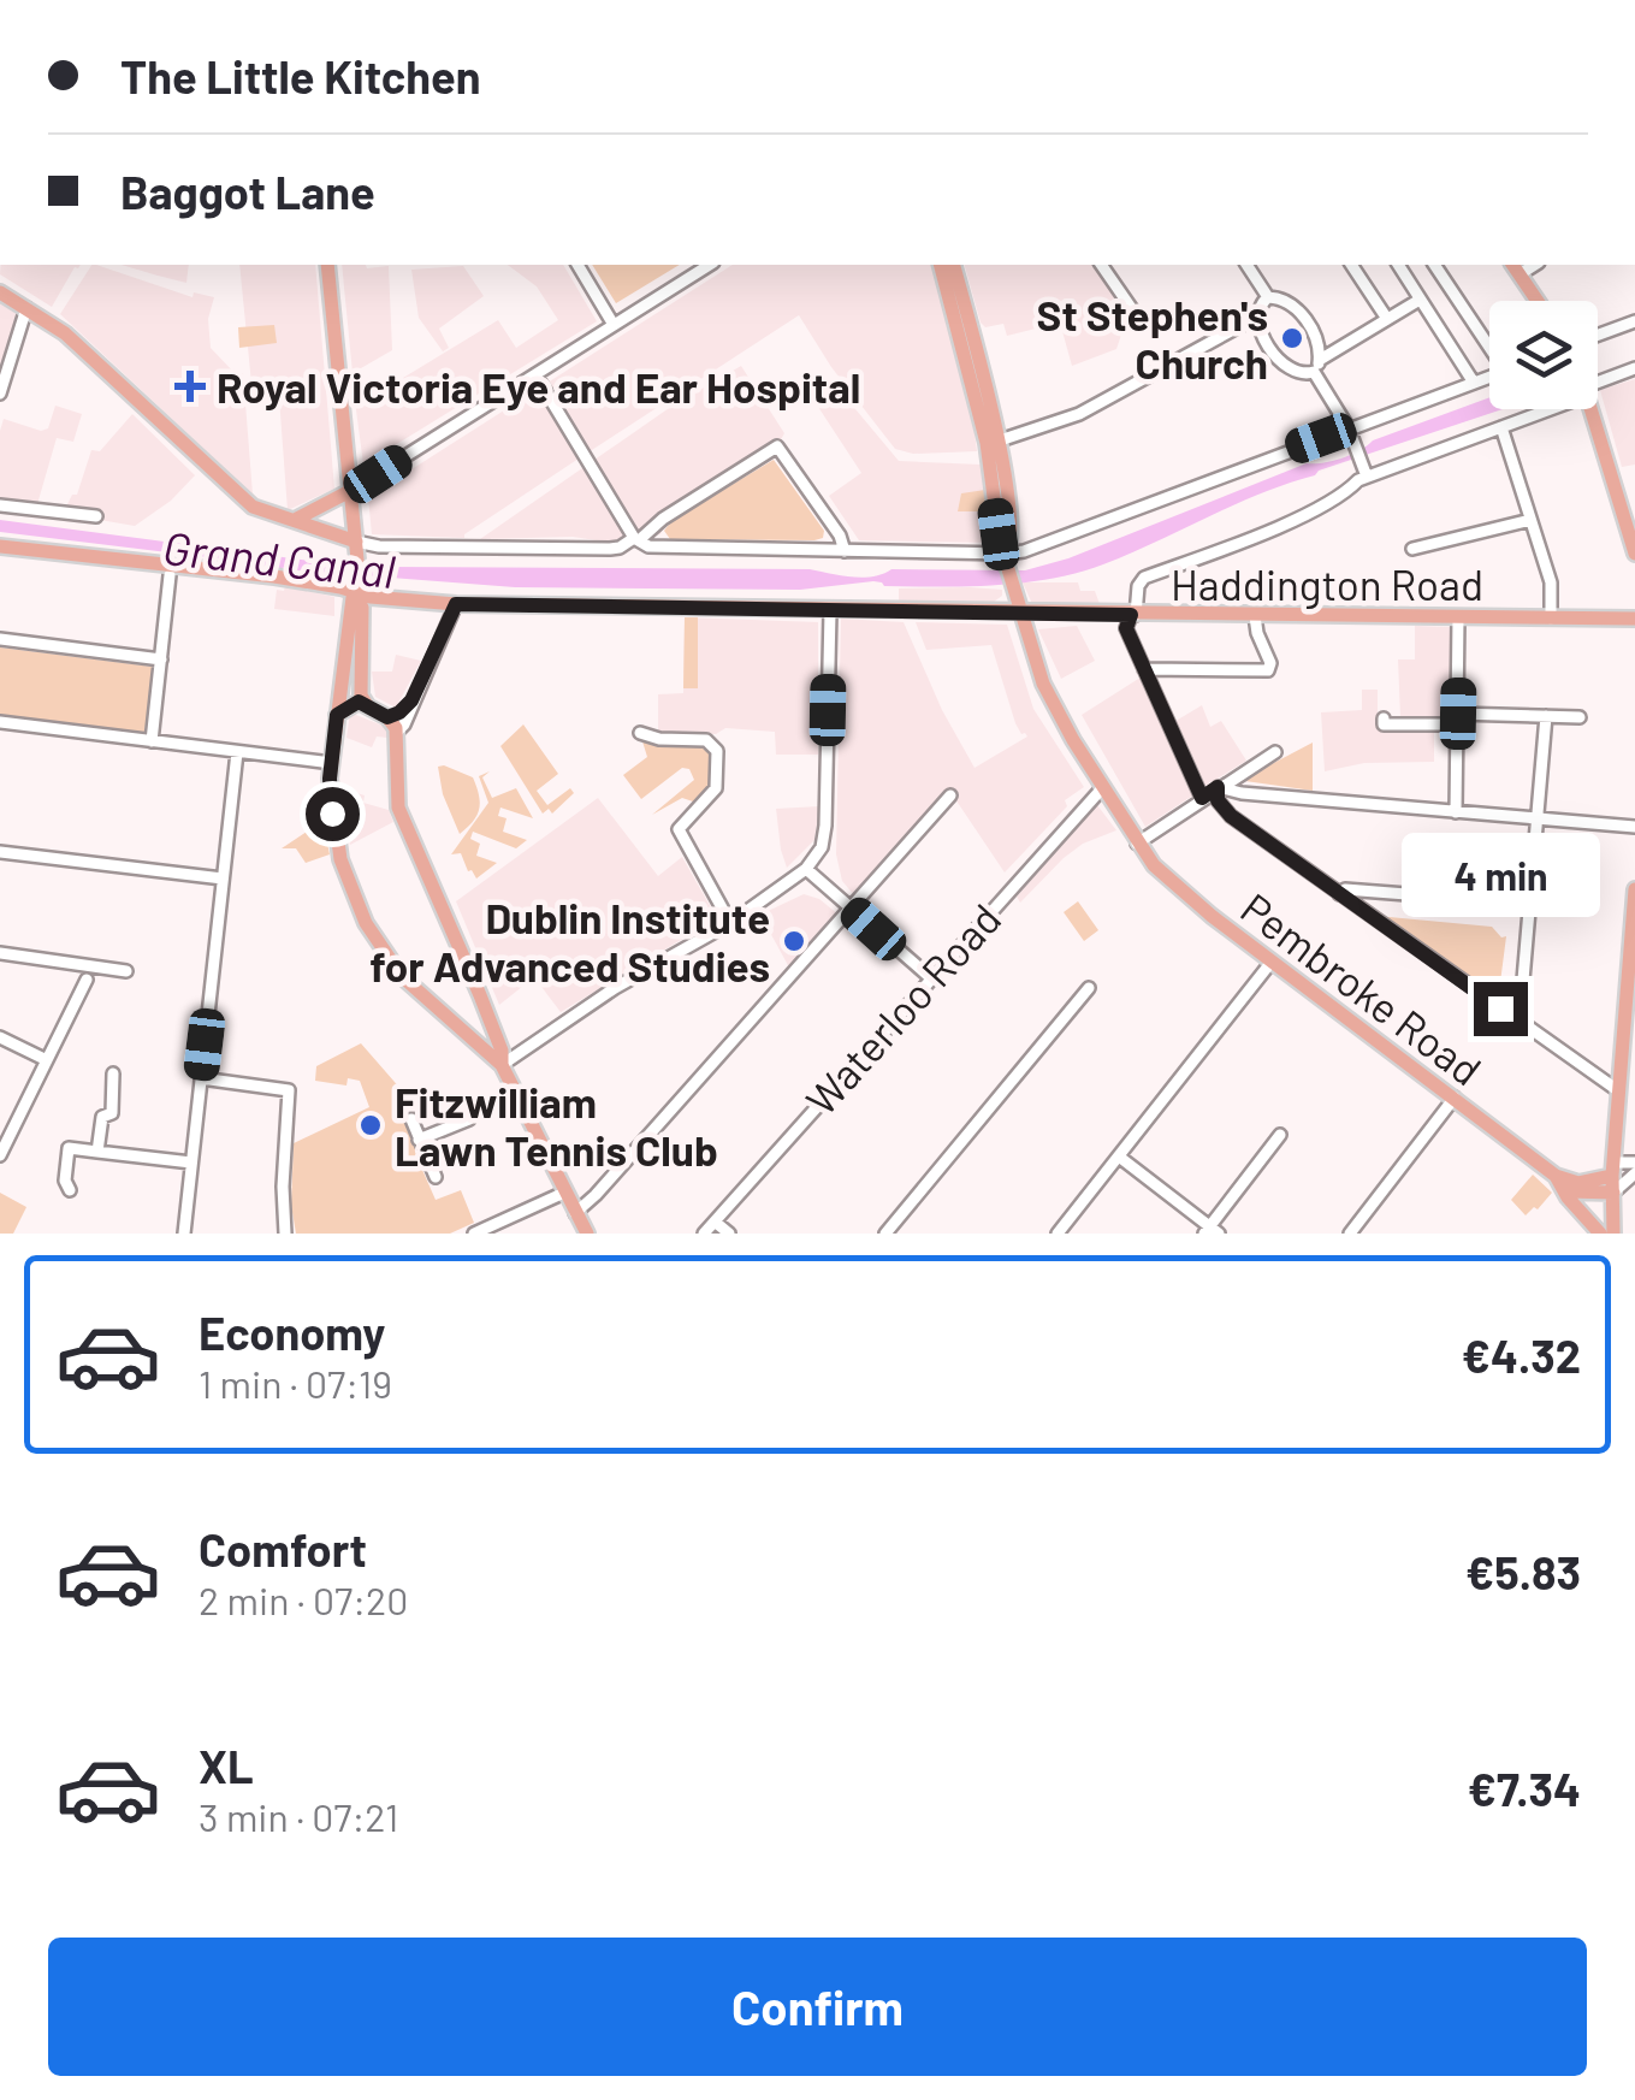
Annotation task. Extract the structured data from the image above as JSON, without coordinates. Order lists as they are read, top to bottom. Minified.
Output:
{"streets":{"main road":["Haddington Road","Pembroke Road"],"street":["Waterloo Road"]},"crossings":[["Haddington Road","Pembroke Road"],["Pembroke Road","Waterloo Road"]],"water":["Grand Canal"],"places":{"other":["St Stephen's Church","Dublin Institute for Advanced Studies","Fitzwilliam Lawn Tennis Club"],"health":["Royal Victoria Eye and Ear Hospital"]},"page":{"banner":["The Little Kitchen","Baggot Lane"],"bubble":"4 min","list":[{"name":"Economy","note":"1 min · 07:19","value":"€4.32"},{"name":"Comfort","note":"2 min · 07:20","value":"€5.83"},{"name":"XL","note":"3 min · 07:21","value":"€7.34"}],"buttons":"Confirm"}}
